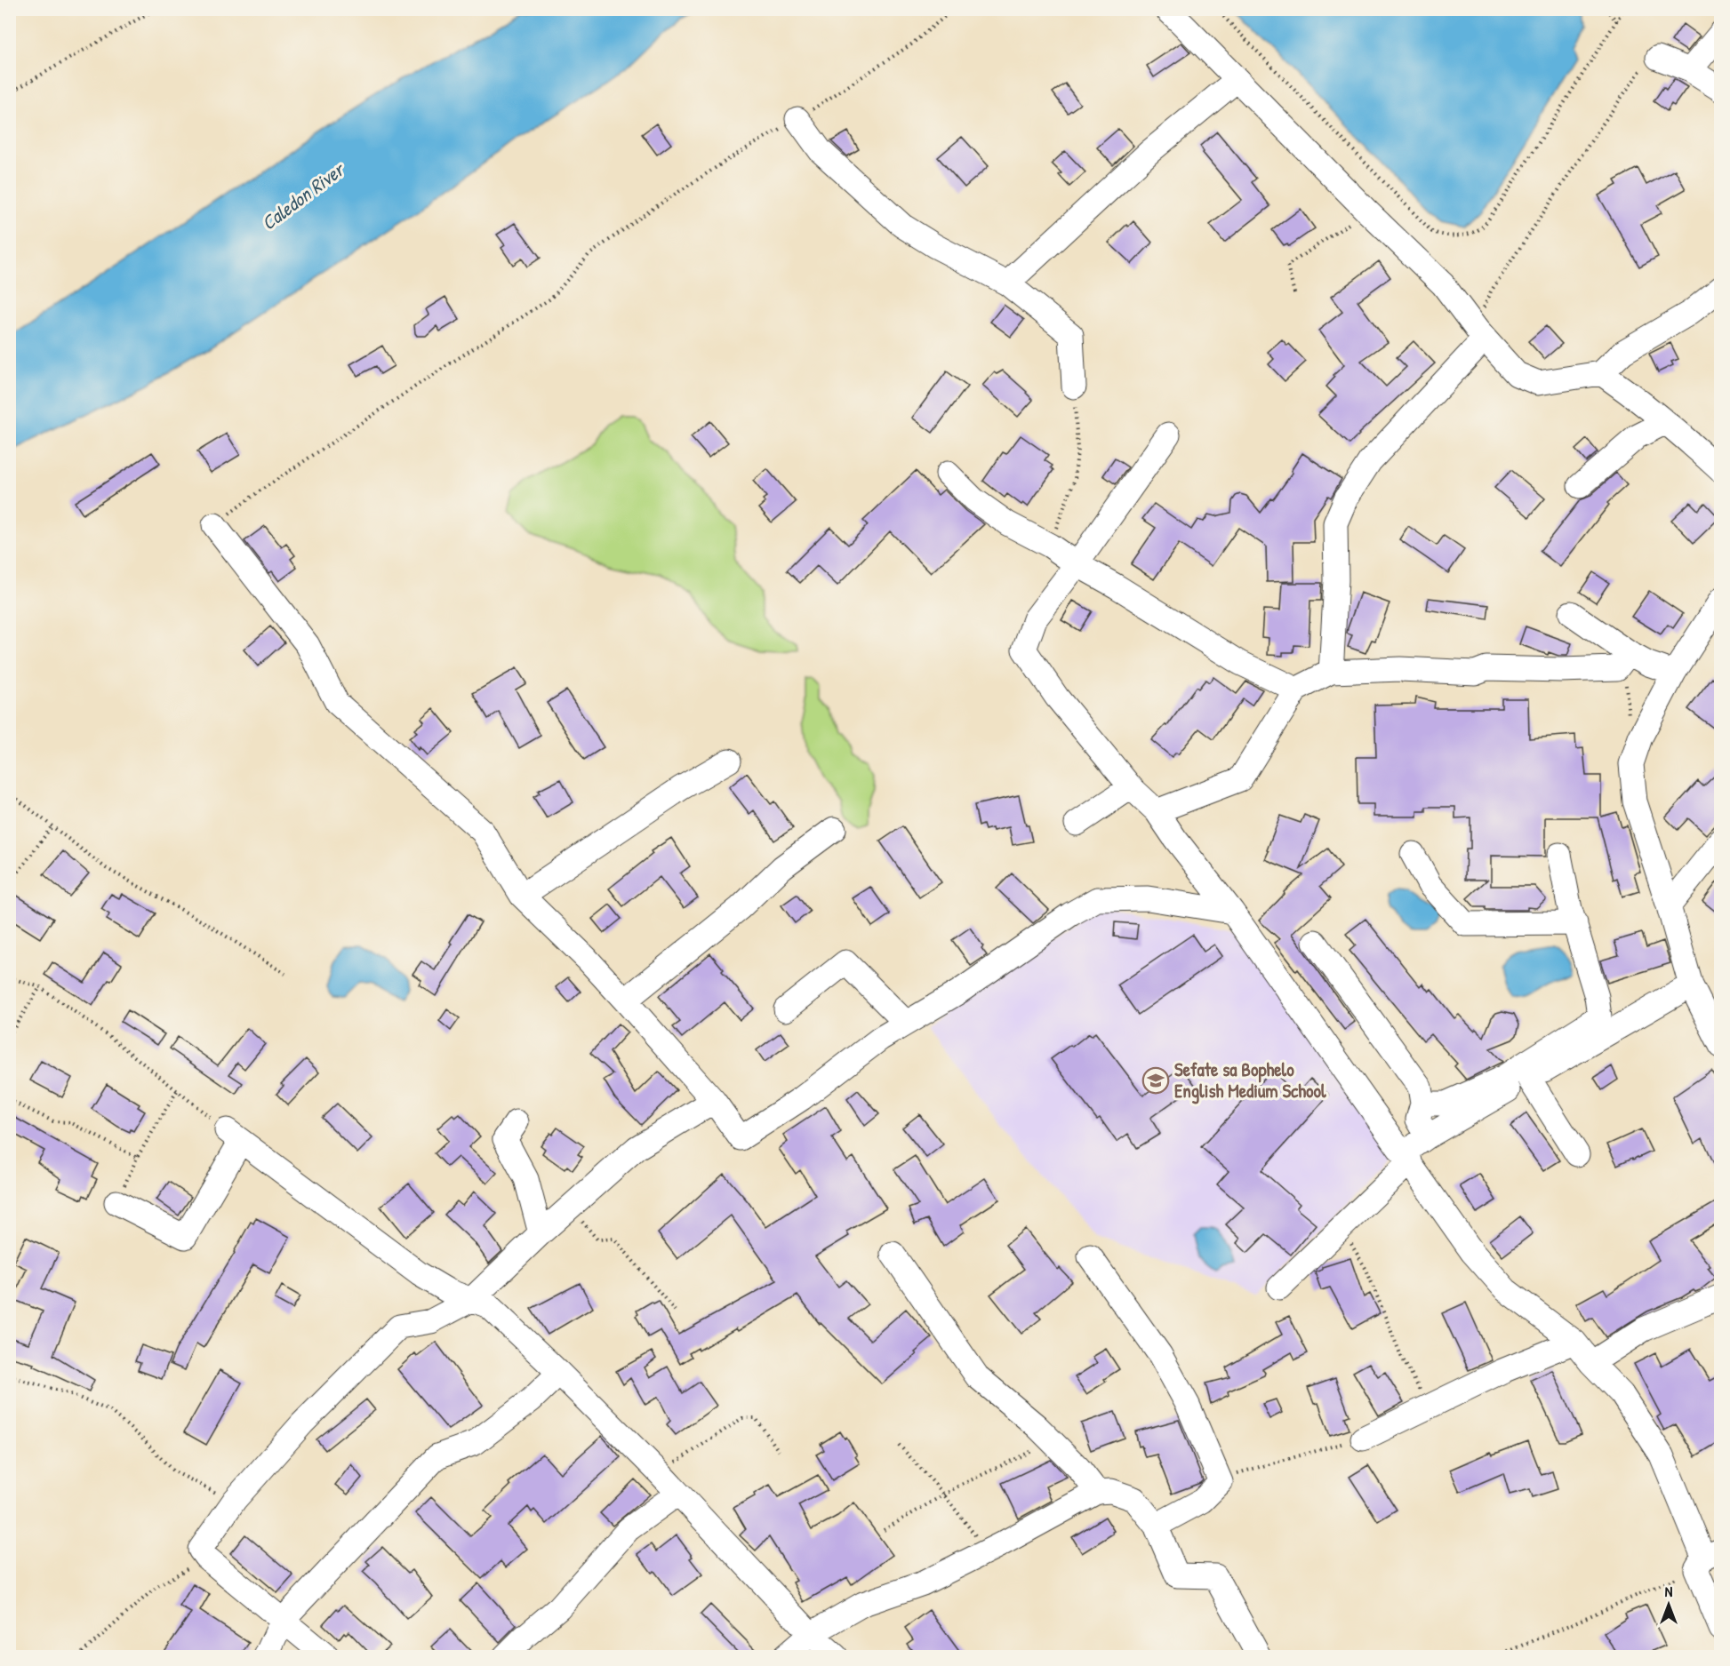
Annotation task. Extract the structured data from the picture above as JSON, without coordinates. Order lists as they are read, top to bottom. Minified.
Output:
{"water":["Caledon River"],"places":{"school or university":["Sefate sa Bophelo English Medium School"]},"north":"top"}
